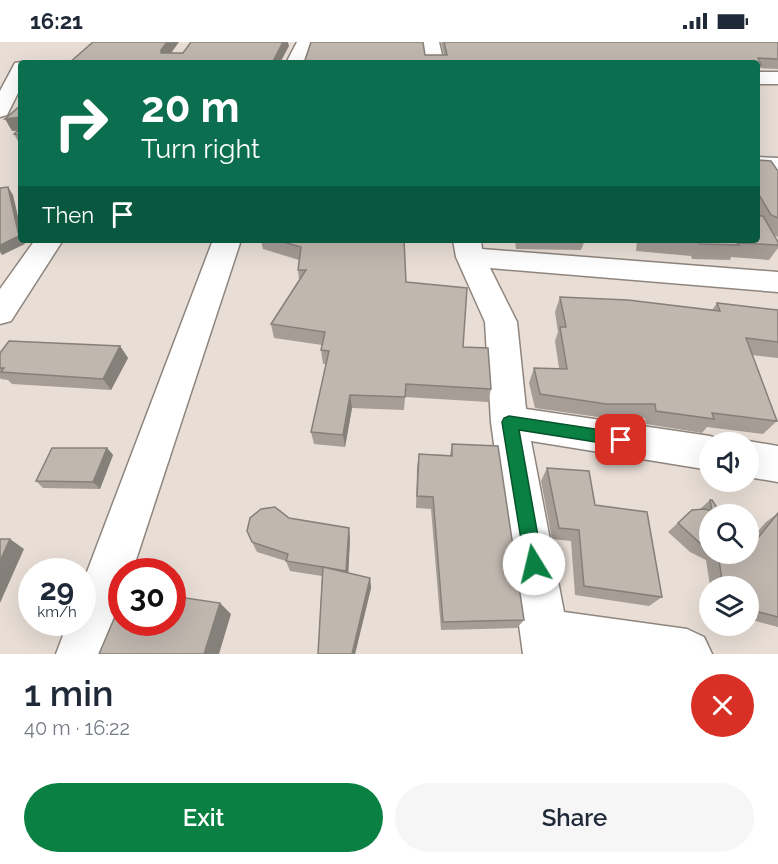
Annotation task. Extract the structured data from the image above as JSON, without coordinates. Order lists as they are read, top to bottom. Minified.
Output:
{"page":{"status":"16:21","turn":["20 m","Turn right"],"then":"Then","speed":"29 km/h","limit":"30","heading":["1 min","40 m · 16:22"],"buttons":["Exit","Share"]}}
